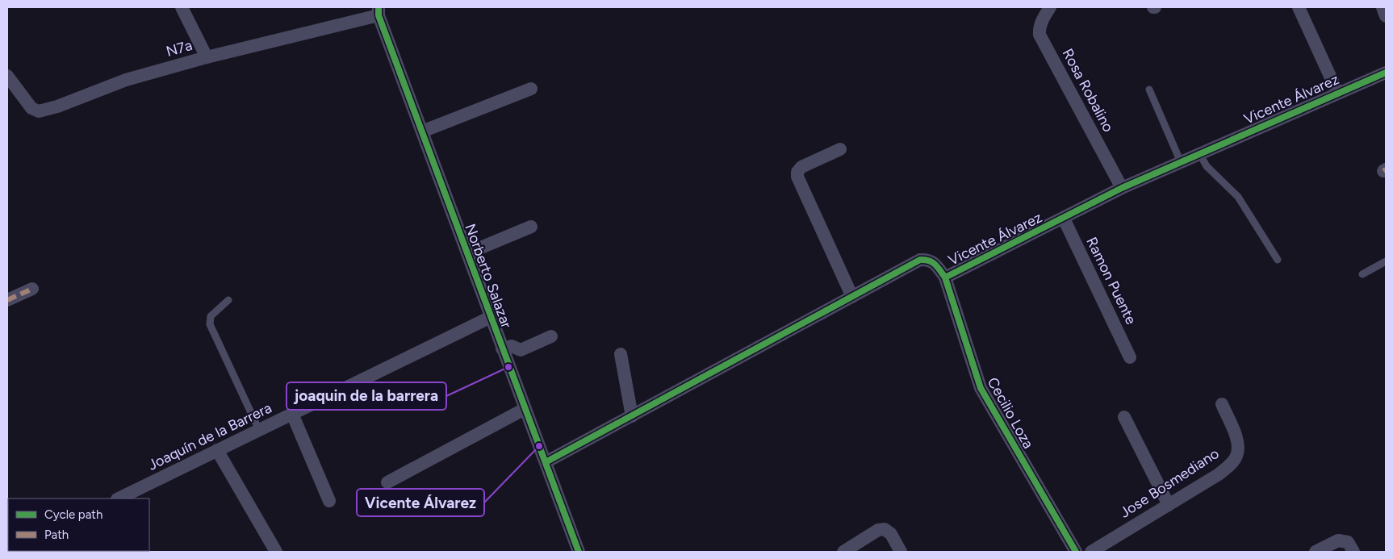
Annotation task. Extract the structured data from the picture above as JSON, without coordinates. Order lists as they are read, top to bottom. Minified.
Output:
{"streets":{"street":["N7a","Rosa Robalino","Vicente Álvarez","Norberto Salazar","Ramon Puente","Cecilio Loza","Joaquín de la Barrera","Jose Bosmediano"]},"crossings":[["N7a","Norberto Salazar"],["Rosa Robalino","Vicente Álvarez"],["Vicente Álvarez","Norberto Salazar"],["Vicente Álvarez","Ramon Puente"],["Vicente Álvarez","Cecilio Loza"],["Norberto Salazar","Joaquín de la Barrera"]],"places":["joaquin de la barrera","Vicente Álvarez"],"legend":["Cycle path","Path"]}
